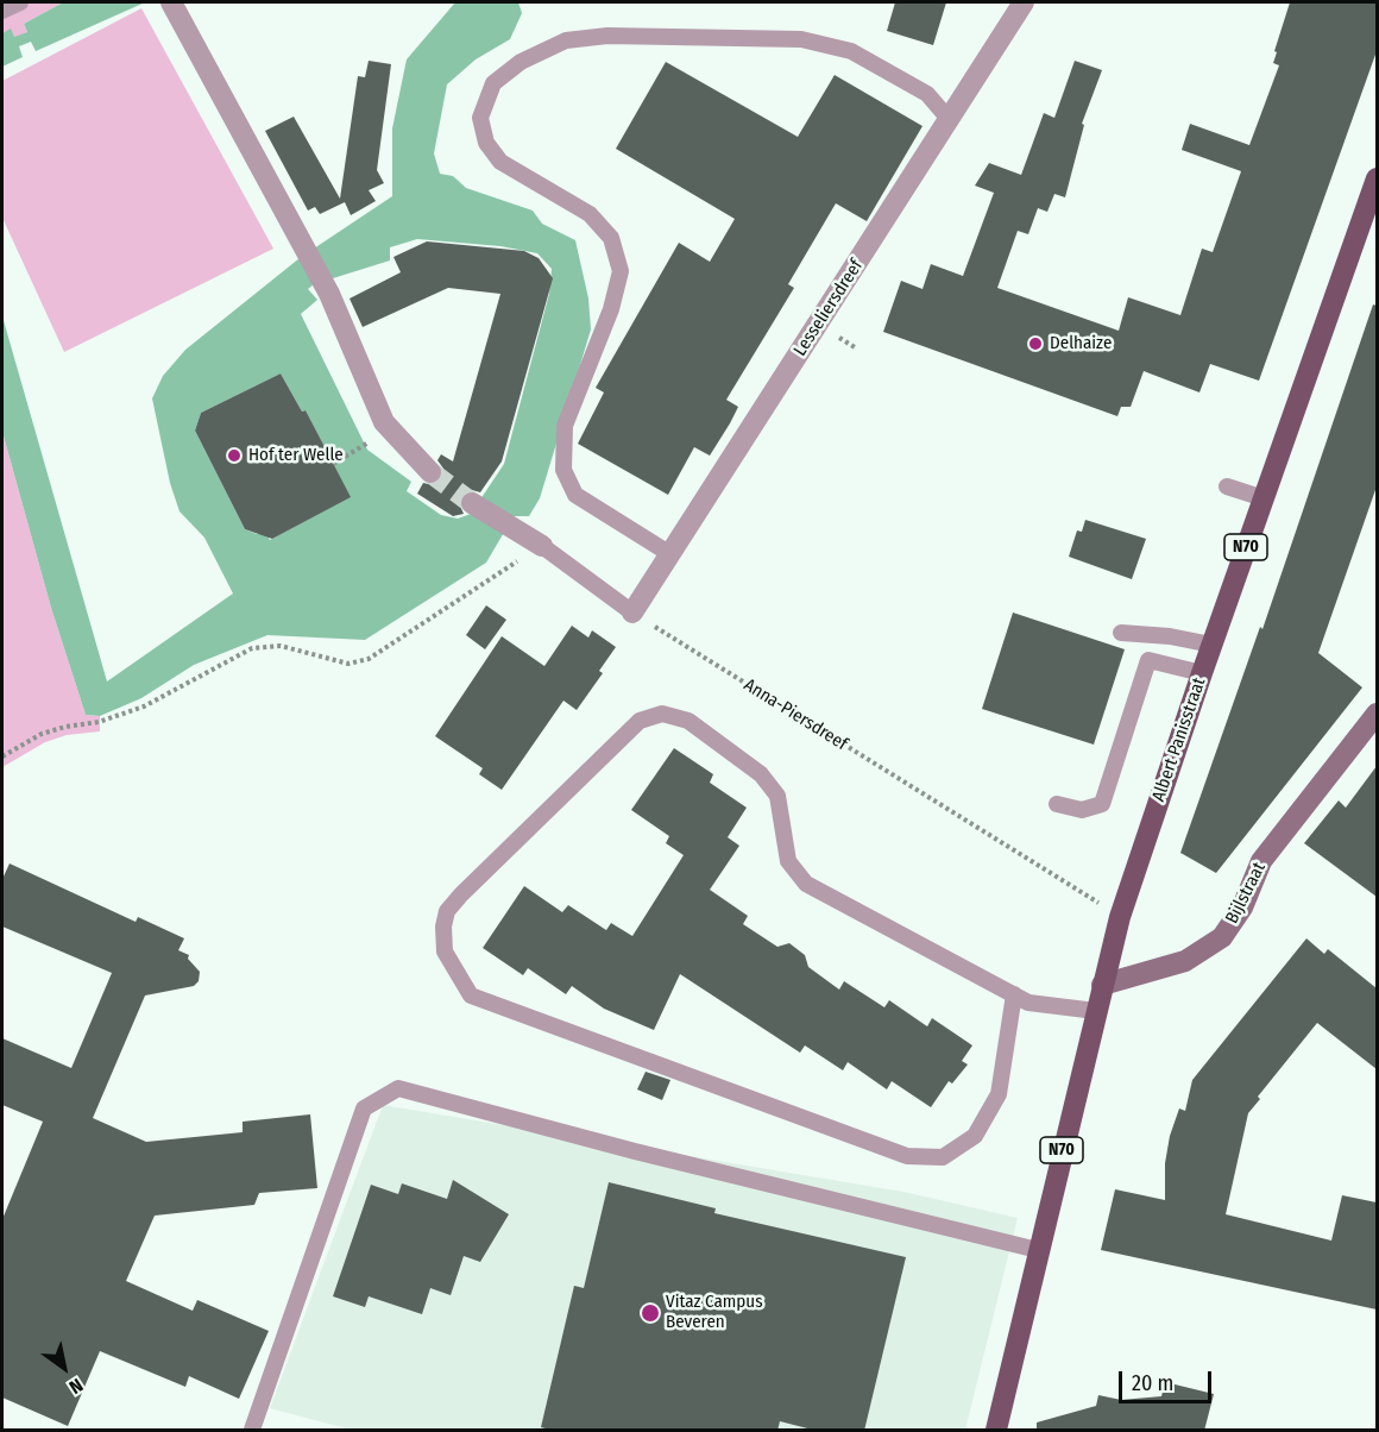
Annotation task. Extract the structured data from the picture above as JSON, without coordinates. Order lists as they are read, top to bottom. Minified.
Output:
{"streets":{"main road":["N70","Albert Panisstraat"],"street":["Lesseliersdreef","Bijlstraat"],"path":["Anna-Piersdreef"]},"crossings":[["Lesseliersdreef","Anna-Piersdreef"],["Anna-Piersdreef","Albert Panisstraat"],["Albert Panisstraat","Bijlstraat"]],"places":["Delhaize","Hof ter Welle","Vitaz Campus Beveren"],"scale_bar":"20 m","north":"bottom right"}
